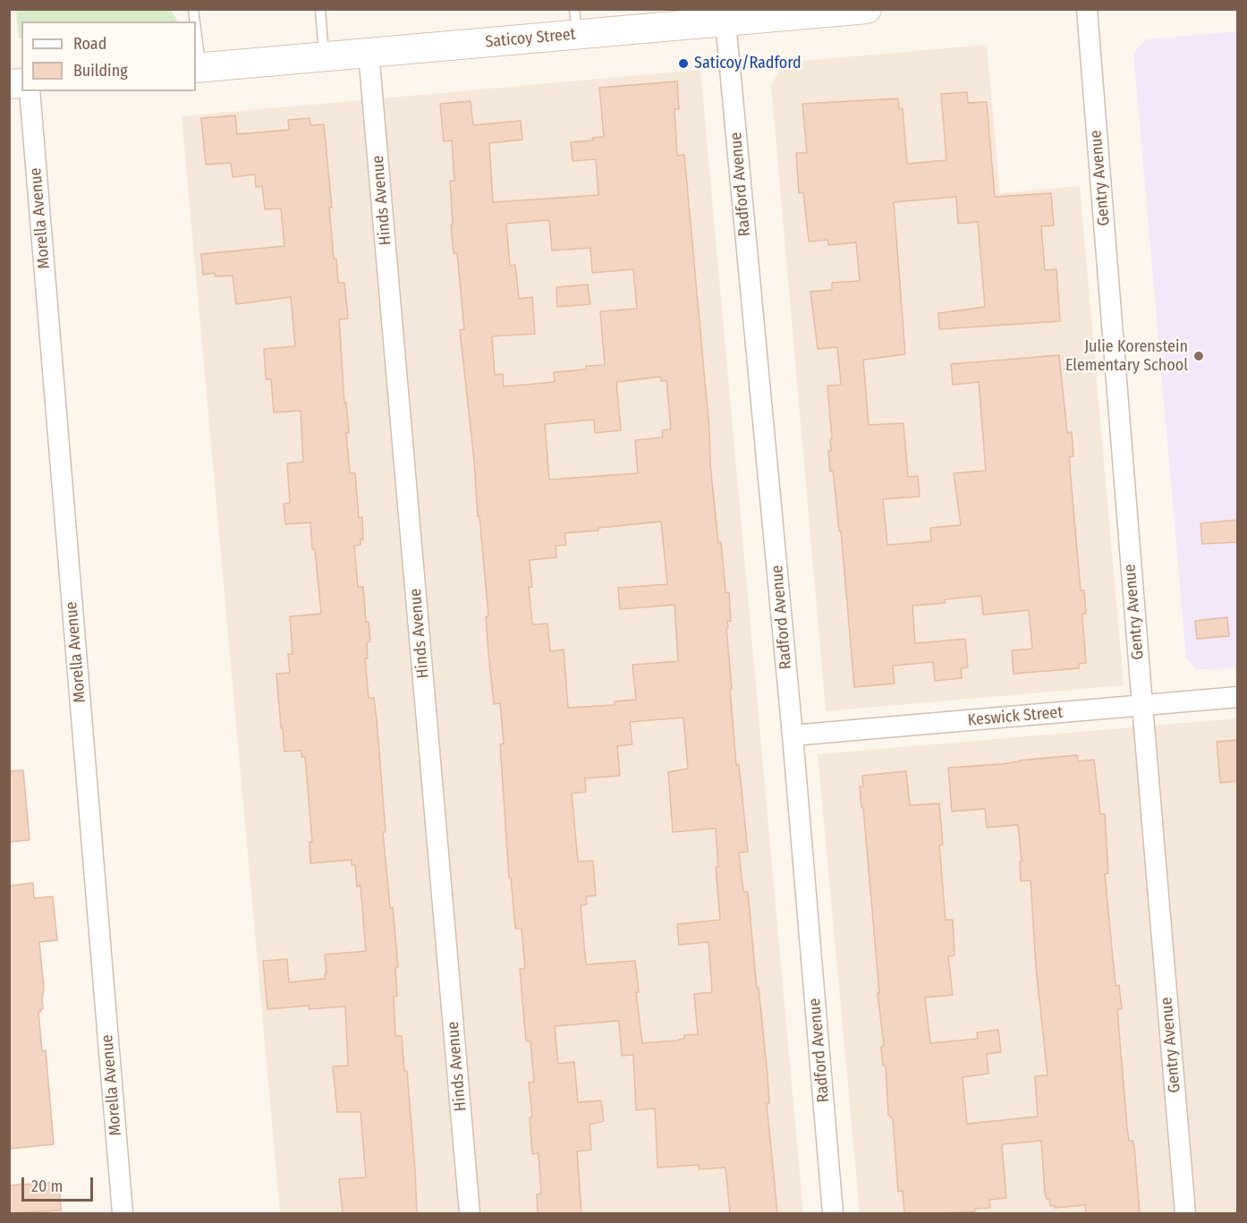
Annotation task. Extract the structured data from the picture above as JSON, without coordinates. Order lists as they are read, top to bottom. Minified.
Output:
{"streets":{"main road":["Saticoy Street"],"street":["Gentry Avenue","Radford Avenue","Hinds Avenue","Morella Avenue","Keswick Street"]},"crossings":[["Saticoy Street","Radford Avenue"],["Saticoy Street","Hinds Avenue"],["Gentry Avenue","Keswick Street"],["Radford Avenue","Keswick Street"]],"places":["Saticoy/Radford","Julie Korenstein Elementary School"],"legend":["Road","Building"],"scale_bar":"20 m"}
